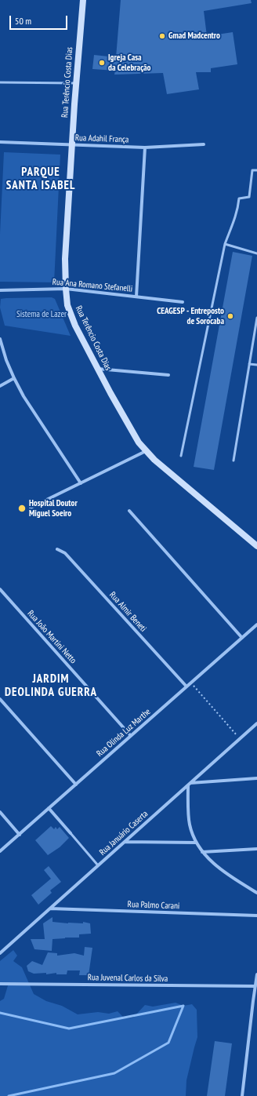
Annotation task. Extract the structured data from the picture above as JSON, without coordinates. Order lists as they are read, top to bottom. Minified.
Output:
{"streets":{"street":["Rua Terêncio Costa Dias","Rua Adahil França","Rua Ana Romano Stefanelli","Rua Almir Beneti","Rua João Martini Netto","Rua Olinda Luz Marthe","Rua Januário Caserta","Rua Palmo Carani","Rua Juvenal Carlos da Silva"]},"crossings":[["Rua Terêncio Costa Dias","Rua Adahil França"],["Rua Terêncio Costa Dias","Rua Ana Romano Stefanelli"],["Rua Almir Beneti","Rua Olinda Luz Marthe"],["Rua João Martini Netto","Rua Olinda Luz Marthe"],["Rua Januário Caserta","Rua Palmo Carani"]],"districts":["PARQUE SANTA ISABEL","JARDIM DEOLINDA GUERRA"],"parks":["Sistema de Lazer"],"places":["Gmad Madcentro","Igreja Casa da Celebração","CEAGESP - Entreposto de Sorocaba","Hospital Doutor Miguel Soeiro"],"scale_bar":"50 m"}
